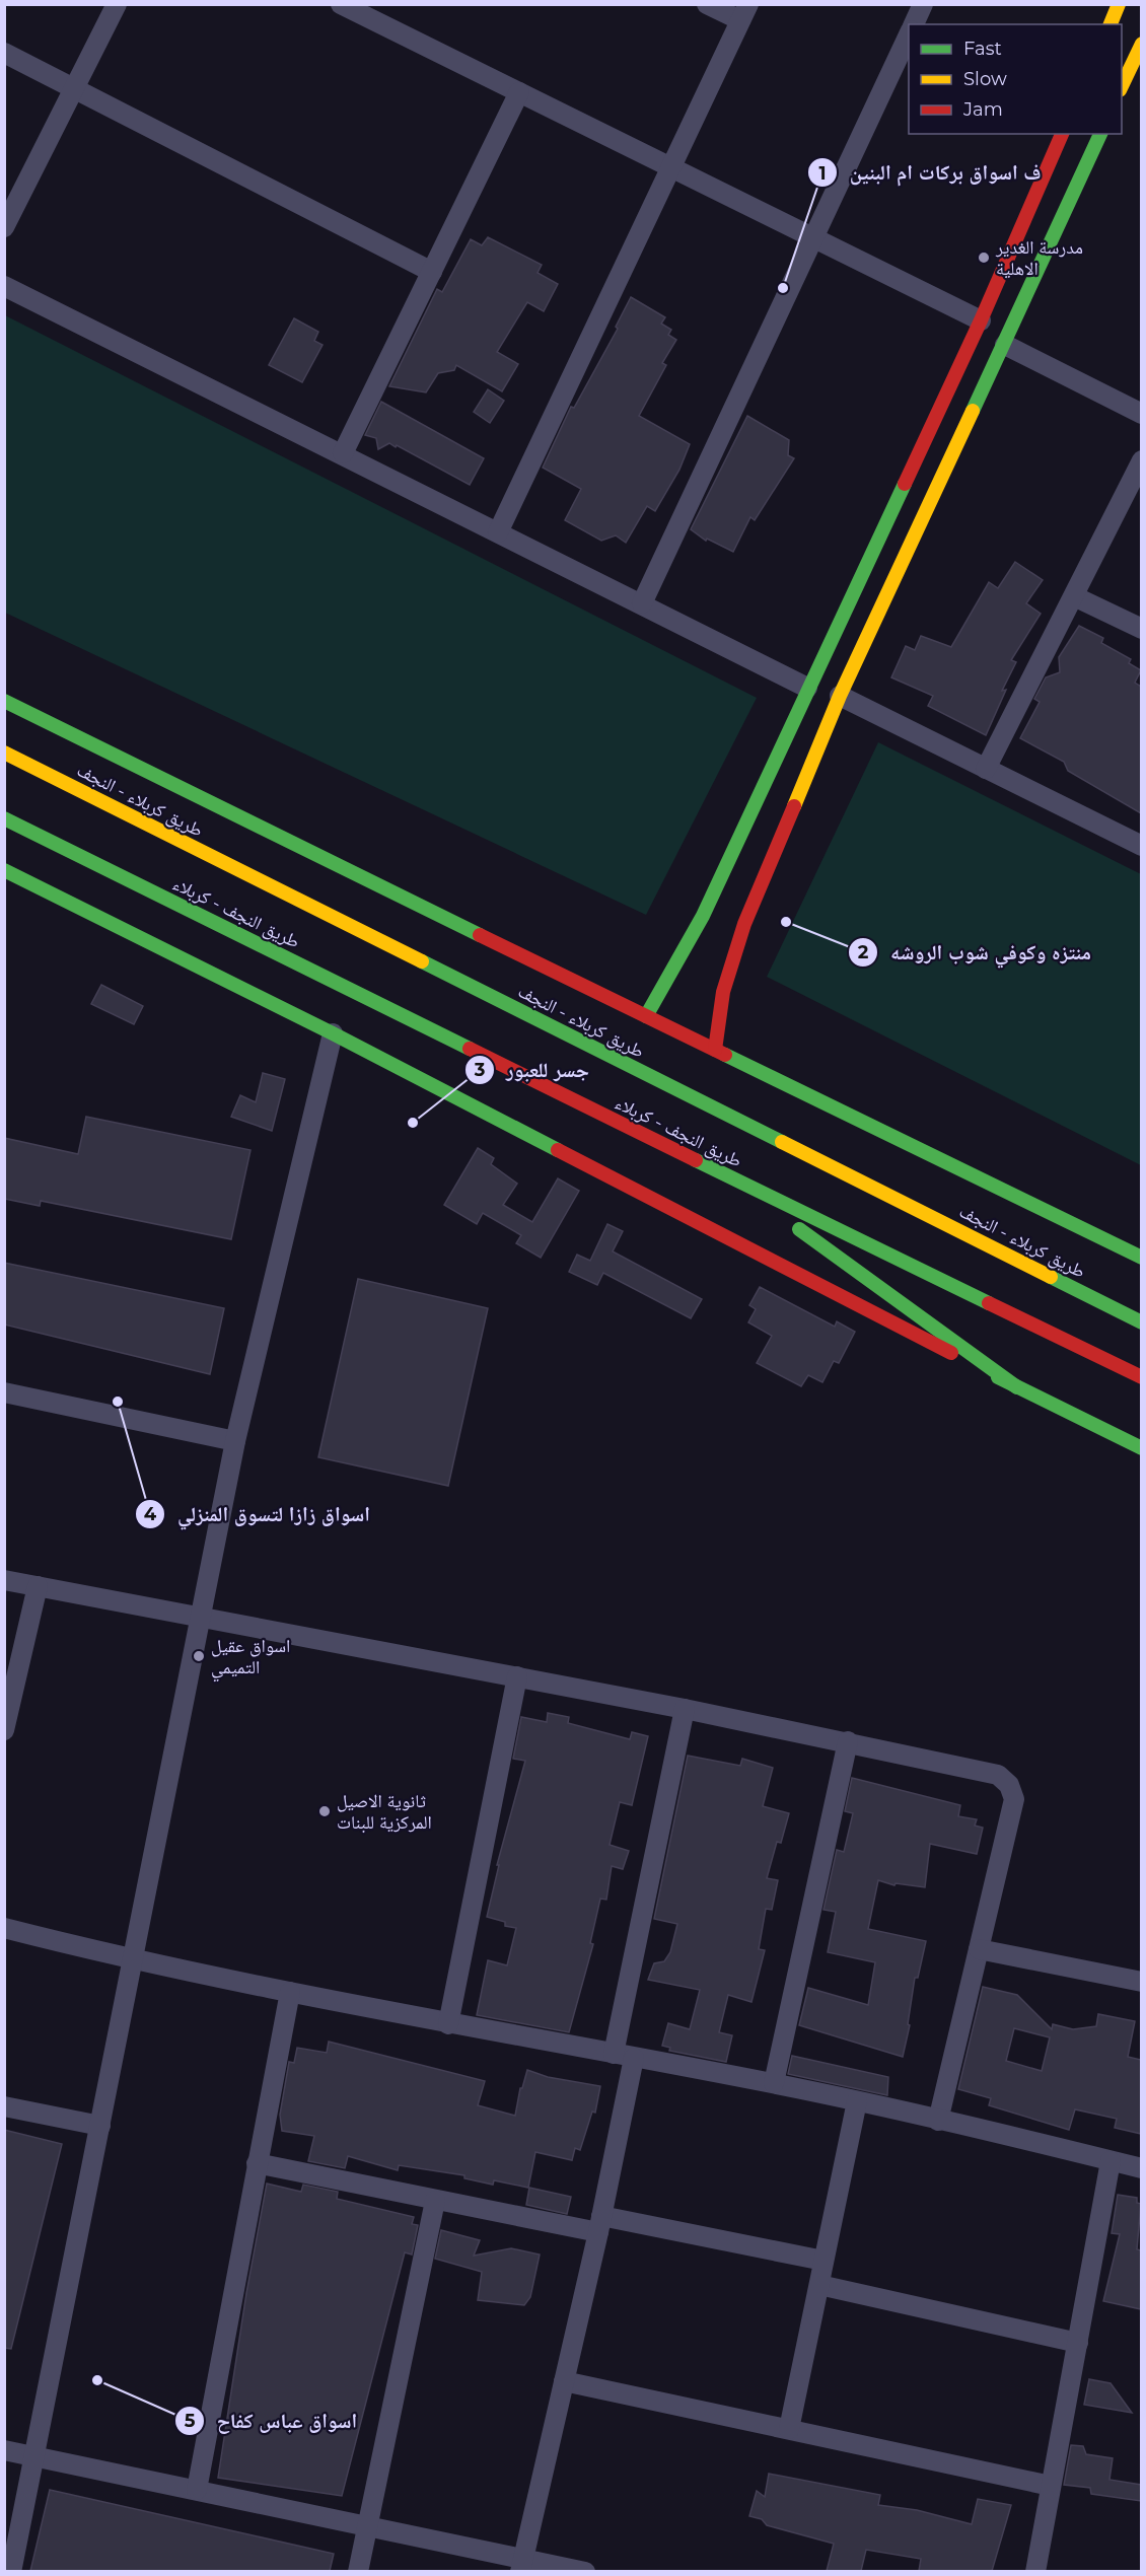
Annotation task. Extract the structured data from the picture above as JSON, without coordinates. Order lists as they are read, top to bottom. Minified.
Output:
{"streets":{"main road":["طريق کربلاء - النجف","طريق النجف - کربلاء"]},"places":["مدرسة الغدير الاهلية","ف اسواق بركات ام البنين","منتزه وكوفي شوب الروشه","جسر للعبور","اسواق زازا لتسوق المنزلي","اسواق عقيل التميمي","ثانوية الاصيل المركزية للبنات","اسواق عباس كفاح"],"legend":["Fast","Slow","Jam"]}
